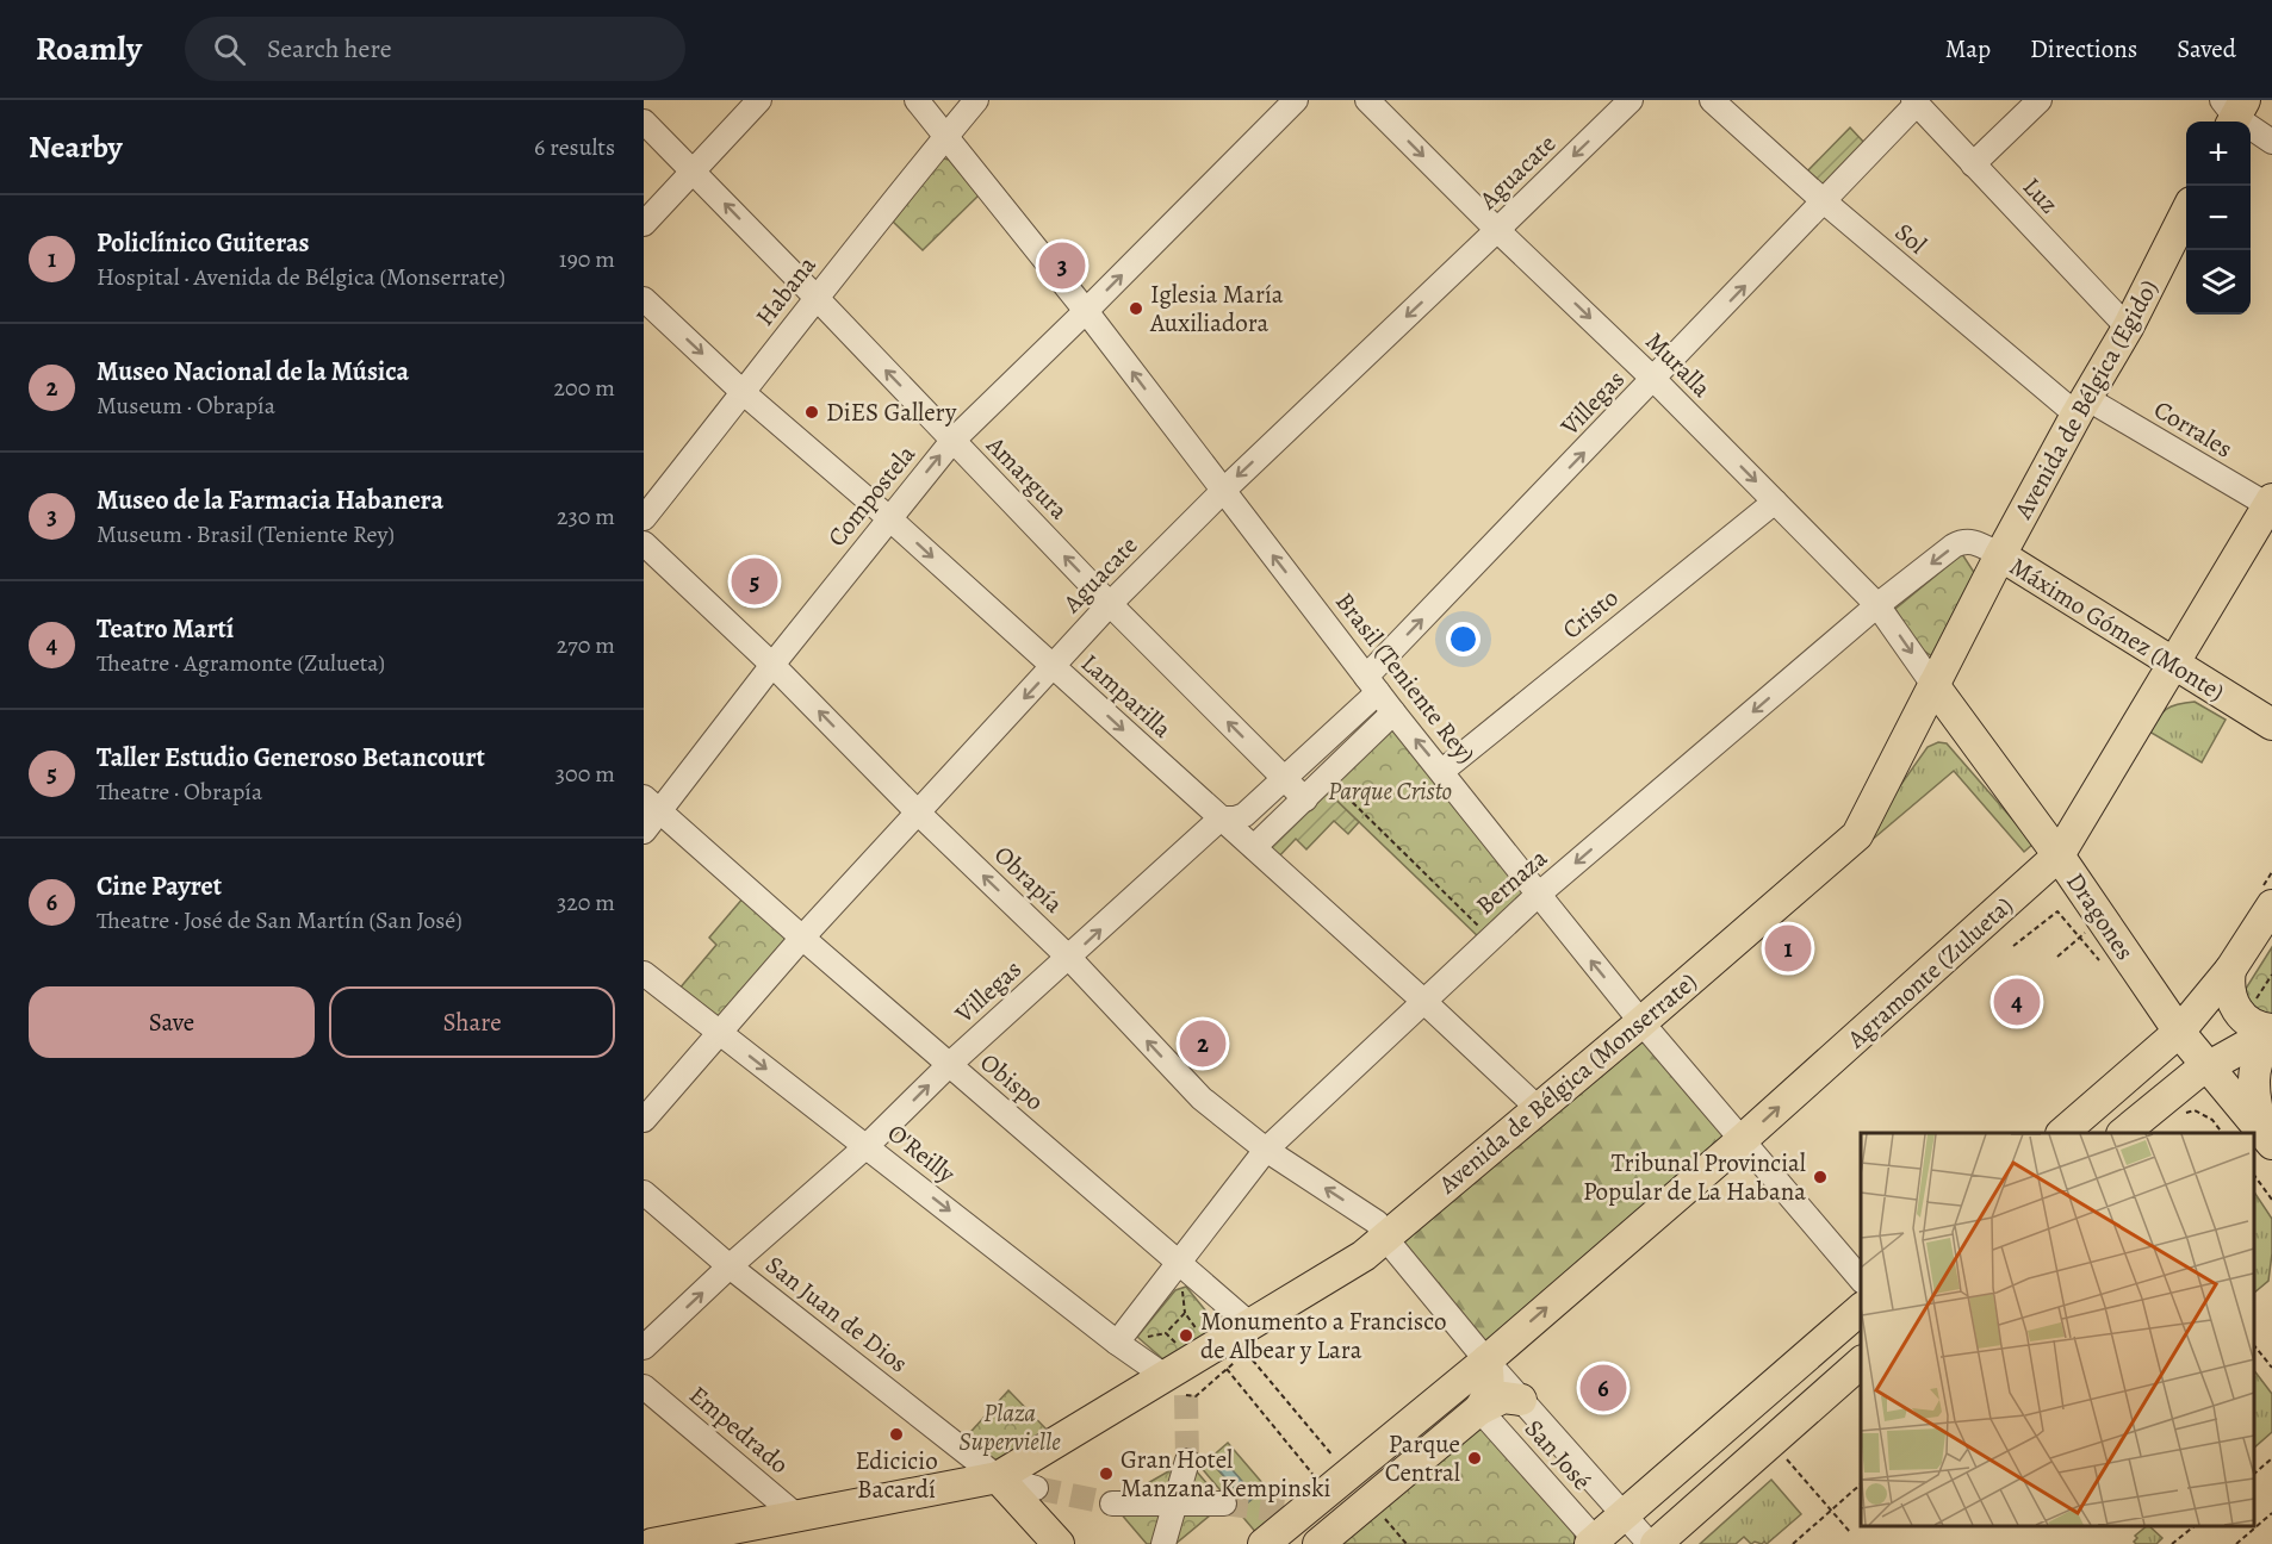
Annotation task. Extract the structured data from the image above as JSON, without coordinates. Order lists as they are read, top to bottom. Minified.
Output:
{"streets":{"main road":["Avenida de Bélgica (Egido)","Máximo Gómez (Monte)","Dragones","Agramonte (Zulueta)","Avenida de Bélgica (Monserrate)"],"street":["Aguacate","Luz","Sol","Habana","Muralla","Villegas","Corrales","Amargura","Compostela","Cristo","Brasil (Teniente Rey)","Lamparilla","Obrapía","Bernaza","Obispo","O'Reilly","San Juan de Dios","Empedrado","San José"]},"crossings":[["Aguacate","Muralla"],["Aguacate","Amargura"],["Aguacate","Brasil (Teniente Rey)"],["Aguacate","Lamparilla"],["Aguacate","Obrapía"],["Aguacate","Obispo"],["Aguacate","O'Reilly"],["Luz","Avenida de Bélgica (Egido)"],["Luz","Villegas"],["Sol","Avenida de Bélgica (Egido)"],["Sol","Villegas"],["Sol","Corrales"],["Habana","Amargura"],["Habana","Brasil (Teniente Rey)"],["Habana","Lamparilla"],["Muralla","Villegas"],["Muralla","Cristo"],["Muralla","Bernaza"],["Muralla","Dragones"],["Muralla","Avenida de Bélgica (Monserrate)"],["Avenida de Bélgica (Egido)","Corrales"],["Avenida de Bélgica (Egido)","Máximo Gómez (Monte)"],["Avenida de Bélgica (Egido)","Bernaza"],["Avenida de Bélgica (Egido)","Avenida de Bélgica (Monserrate)"],["Villegas","Amargura"],["Villegas","Brasil (Teniente Rey)"],["Villegas","Lamparilla"],["Villegas","Obrapía"],["Villegas","Obispo"],["Villegas","O'Reilly"],["Villegas","San Juan de Dios"],["Corrales","Agramonte (Zulueta)"],["Amargura","Compostela"],["Compostela","Brasil (Teniente Rey)"],["Compostela","Lamparilla"],["Compostela","Obrapía"],["Compostela","Obispo"],["Cristo","Brasil (Teniente Rey)"],["Máximo Gómez (Monte)","Bernaza"],["Máximo Gómez (Monte)","Agramonte (Zulueta)"],["Máximo Gómez (Monte)","Avenida de Bélgica (Monserrate)"],["Brasil (Teniente Rey)","Bernaza"],["Brasil (Teniente Rey)","Agramonte (Zulueta)"],["Brasil (Teniente Rey)","Avenida de Bélgica (Monserrate)"],["Lamparilla","Bernaza"],["Lamparilla","Avenida de Bélgica (Monserrate)"],["Obrapía","Bernaza"],["Obrapía","Agramonte (Zulueta)"],["Obrapía","Avenida de Bélgica (Monserrate)"],["Bernaza","Obispo"],["Bernaza","Avenida de Bélgica (Monserrate)"],["Bernaza","O'Reilly"],["Dragones","Agramonte (Zulueta)"],["Dragones","Avenida de Bélgica (Monserrate)"],["Obispo","Avenida de Bélgica (Monserrate)"],["Avenida de Bélgica (Monserrate)","O'Reilly"],["Avenida de Bélgica (Monserrate)","San Juan de Dios"]],"one_way":["Aguacate","Muralla","Villegas","Amargura","Compostela","Brasil (Teniente Rey)","Lamparilla","Obrapía","Bernaza","O'Reilly"],"parks":["Parque Cristo","Plaza Supervielle"],"places":["Iglesia María Auxiliadora","DiES Gallery","Tribunal Provincial Popular de La Habana","Monumento a Francisco de Albear y Lara","Edicicio Bacardí","Parque Central","Gran Hotel Manzana Kempinski"],"page":{"header":"Roamly","search":"Search here","nav":["Map","Directions","Saved"],"heading":["Nearby","6 results"],"map_buttons":["+","−"],"list":[{"mark":"1","name":"Policlínico Guiteras","note":"Hospital · Avenida de Bélgica (Monserrate)","value":"190 m"},{"mark":"2","name":"Museo Nacional de la Música","note":"Museum · Obrapía","value":"200 m"},{"mark":"3","name":"Museo de la Farmacia Habanera","note":"Museum · Brasil (Teniente Rey)","value":"230 m"},{"mark":"4","name":"Teatro Martí","note":"Theatre · Agramonte (Zulueta)","value":"270 m"},{"mark":"5","name":"Taller Estudio Generoso Betancourt","note":"Theatre · Obrapía","value":"300 m"},{"mark":"6","name":"Cine Payret","note":"Theatre · José de San Martín (San José)","value":"320 m"}],"pins":["3","5","1","4","2","6"],"buttons":["Save","Share"]}}
